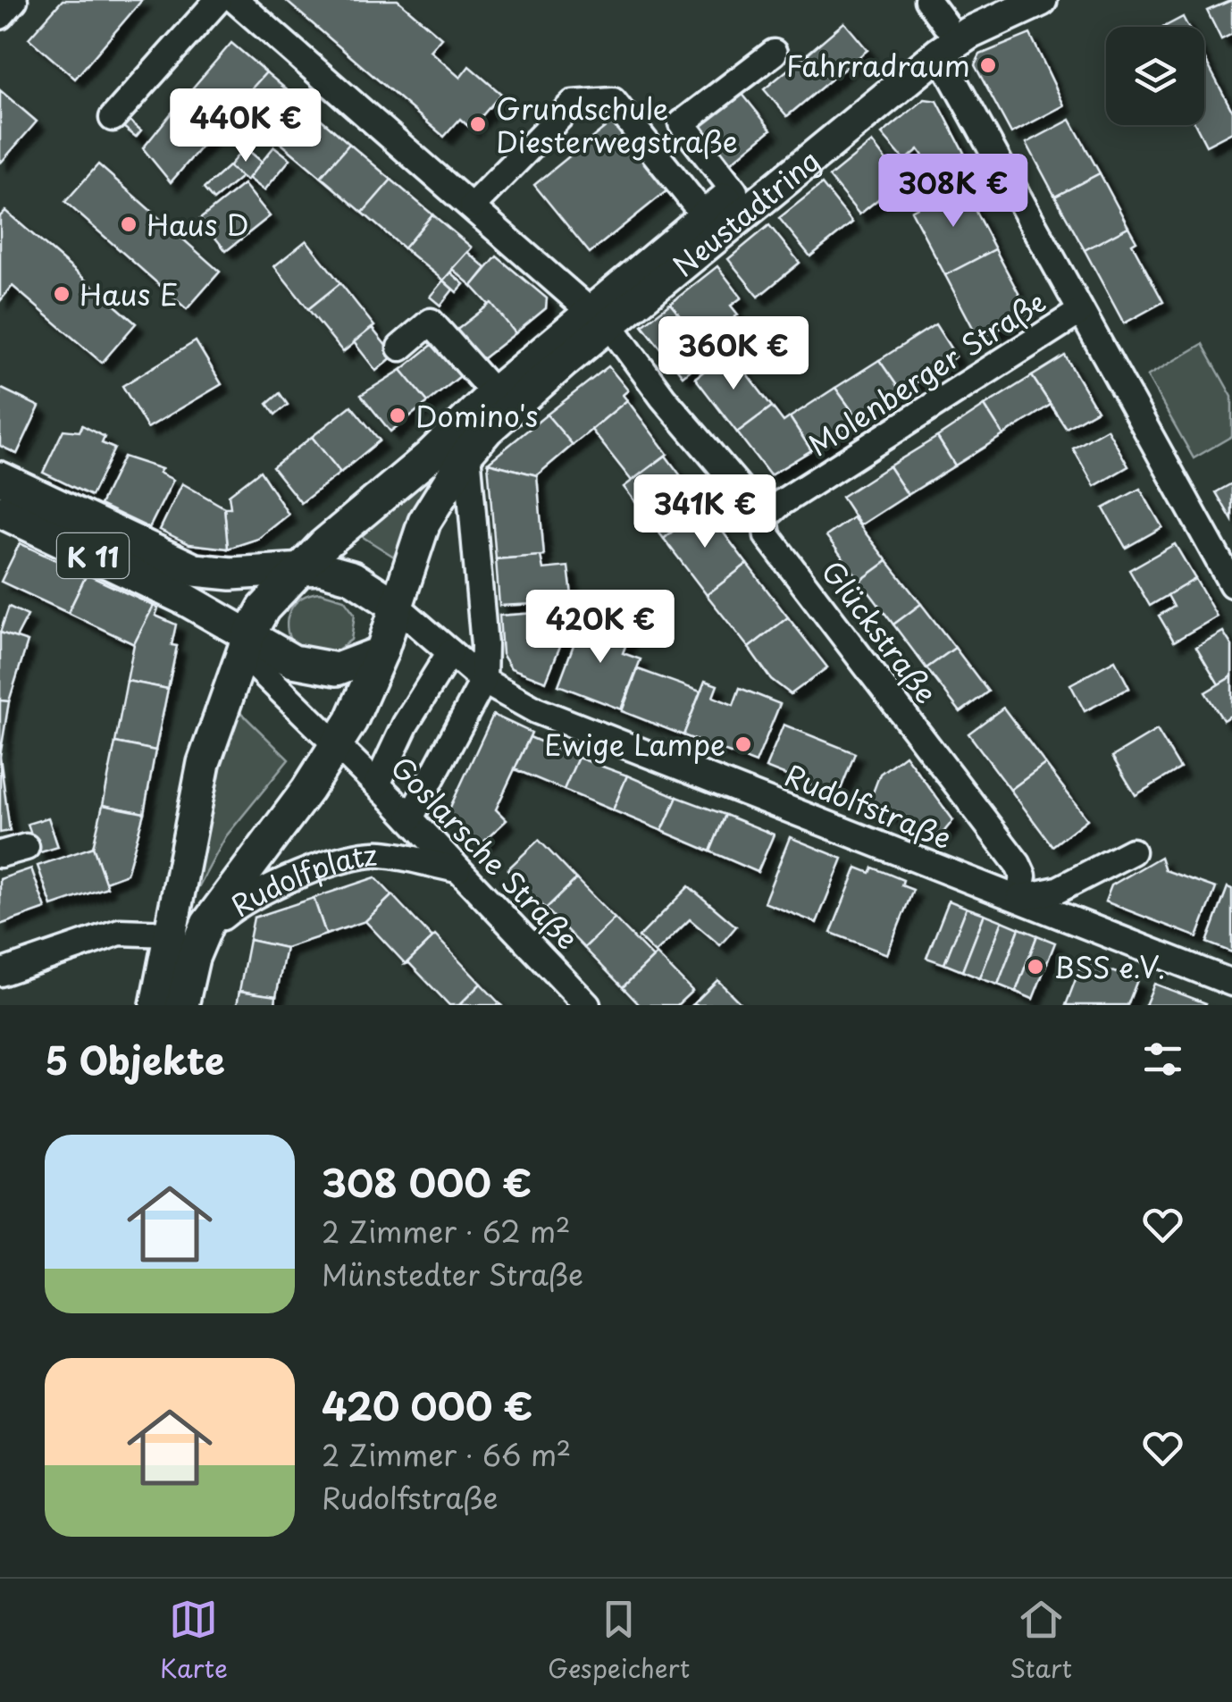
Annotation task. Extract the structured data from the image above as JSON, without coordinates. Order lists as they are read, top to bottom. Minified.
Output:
{"streets":{"main road":["Neustadtring","K 11","Rudolfplatz"],"street":["Molenberger Straße","Glückstraße","Rudolfstraße","Goslarsche Straße"]},"crossings":[["Neustadtring","K 11"],["Neustadtring","Glückstraße"],["Neustadtring","Rudolfplatz"],["Molenberger Straße","Glückstraße"],["K 11","Rudolfplatz"],["Glückstraße","Rudolfstraße"],["Goslarsche Straße","Rudolfplatz"]],"places":["Fahrradraum","Grundschule Diesterwegstraße","Haus D","Haus E","Domino's","Ewige Lampe","BSS e.V."],"page":{"price":["440K €","308K €","360K €","341K €","420K €"],"heading":"5 Objekte","list":[{"name":"308 000 €","note":"2 Zimmer · 62 m² · Münstedter Straße"},{"name":"420 000 €","note":"2 Zimmer · 66 m² · Rudolfstraße"}],"tabs":["Karte","Gespeichert","Start"]}}
